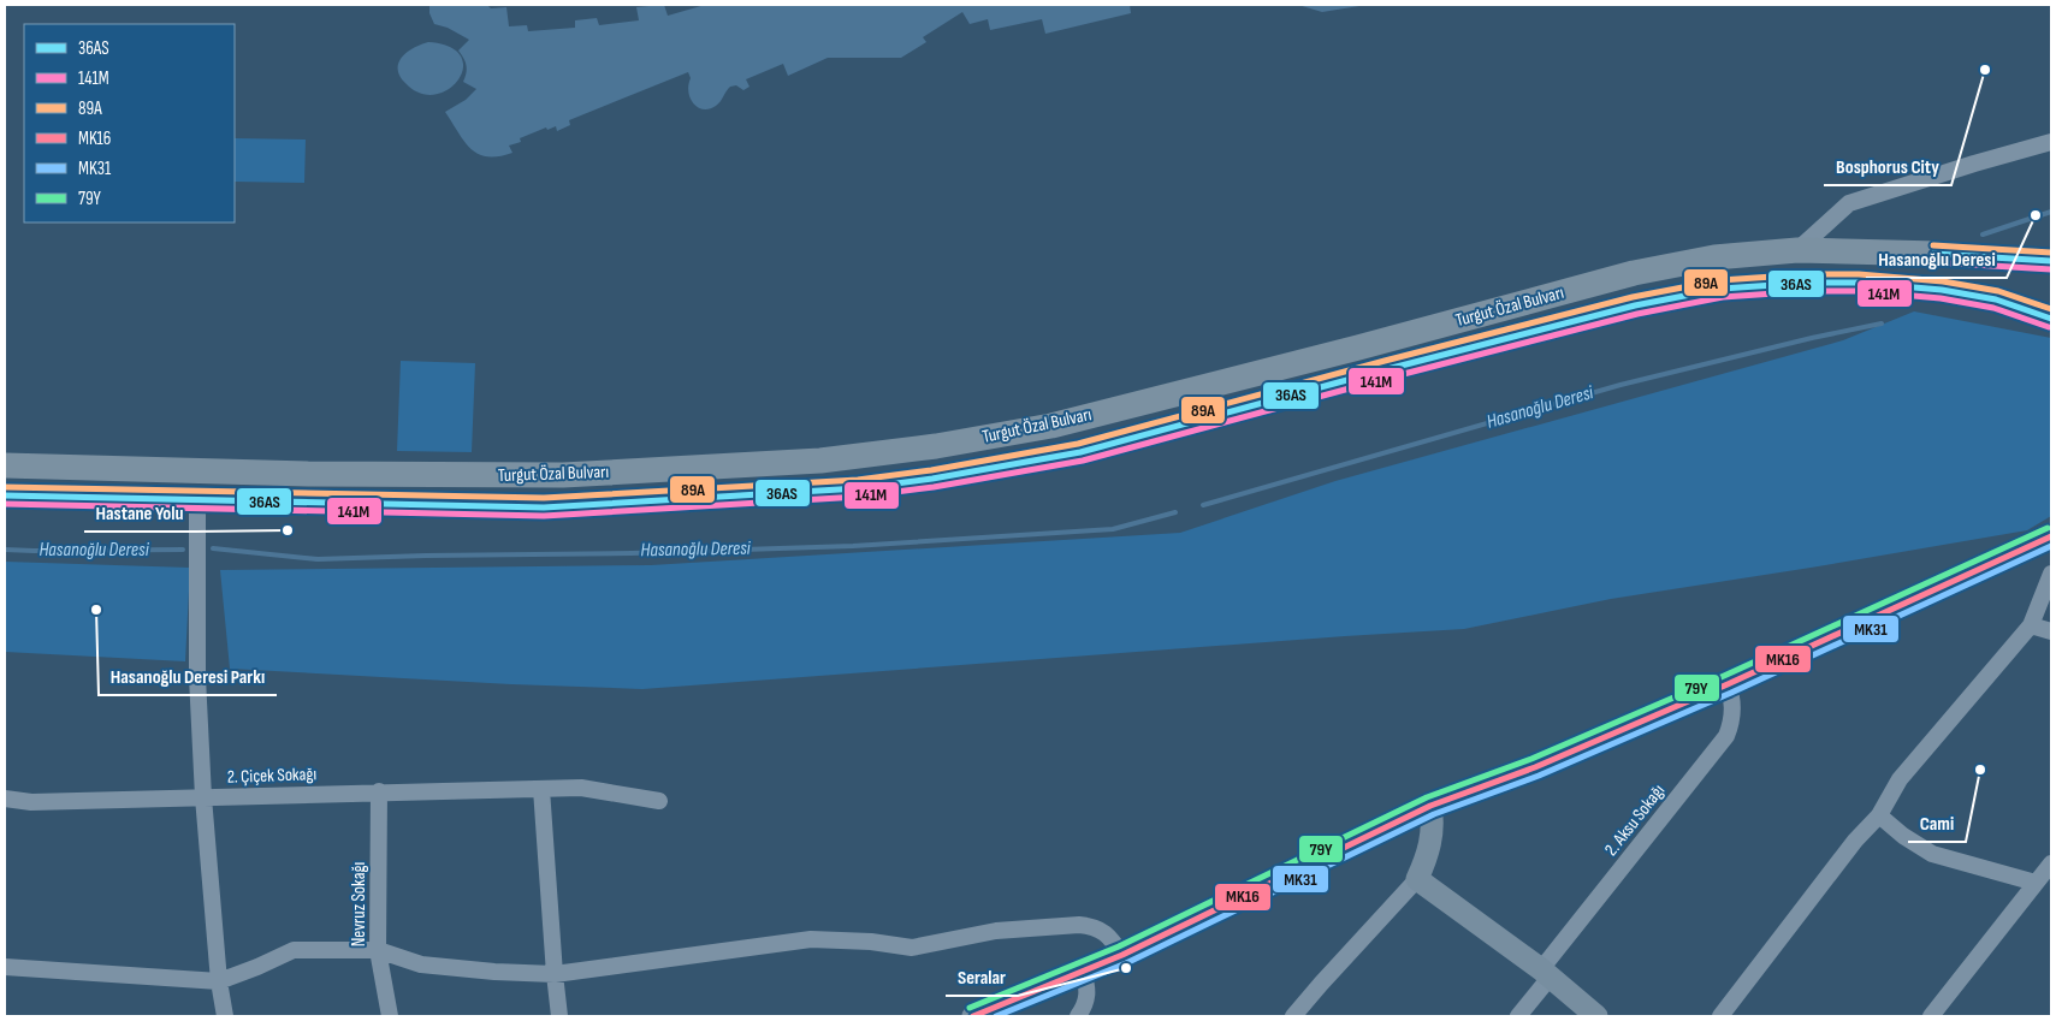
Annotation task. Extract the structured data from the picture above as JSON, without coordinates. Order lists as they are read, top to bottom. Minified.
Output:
{"streets":{"main road":["Turgut Özal Bulvarı"],"street":["2. Çiçek Sokağı","2. Aksu Sokağı","Nevruz Sokağı"]},"crossings":[["2. Çiçek Sokağı","Nevruz Sokağı"]],"water":["Hasanoğlu Deresi"],"places":["Bosphorus City","Hasanoğlu Deresi","Hastane Yolu","Hasanoğlu Deresi Parkı","Cami","Seralar"],"lines":["transit line 89A","transit line 36AS","transit line 141M","transit line 79Y","transit line MK16","transit line MK31"],"legend":["36AS","141M","89A","MK16","MK31","79Y"]}
